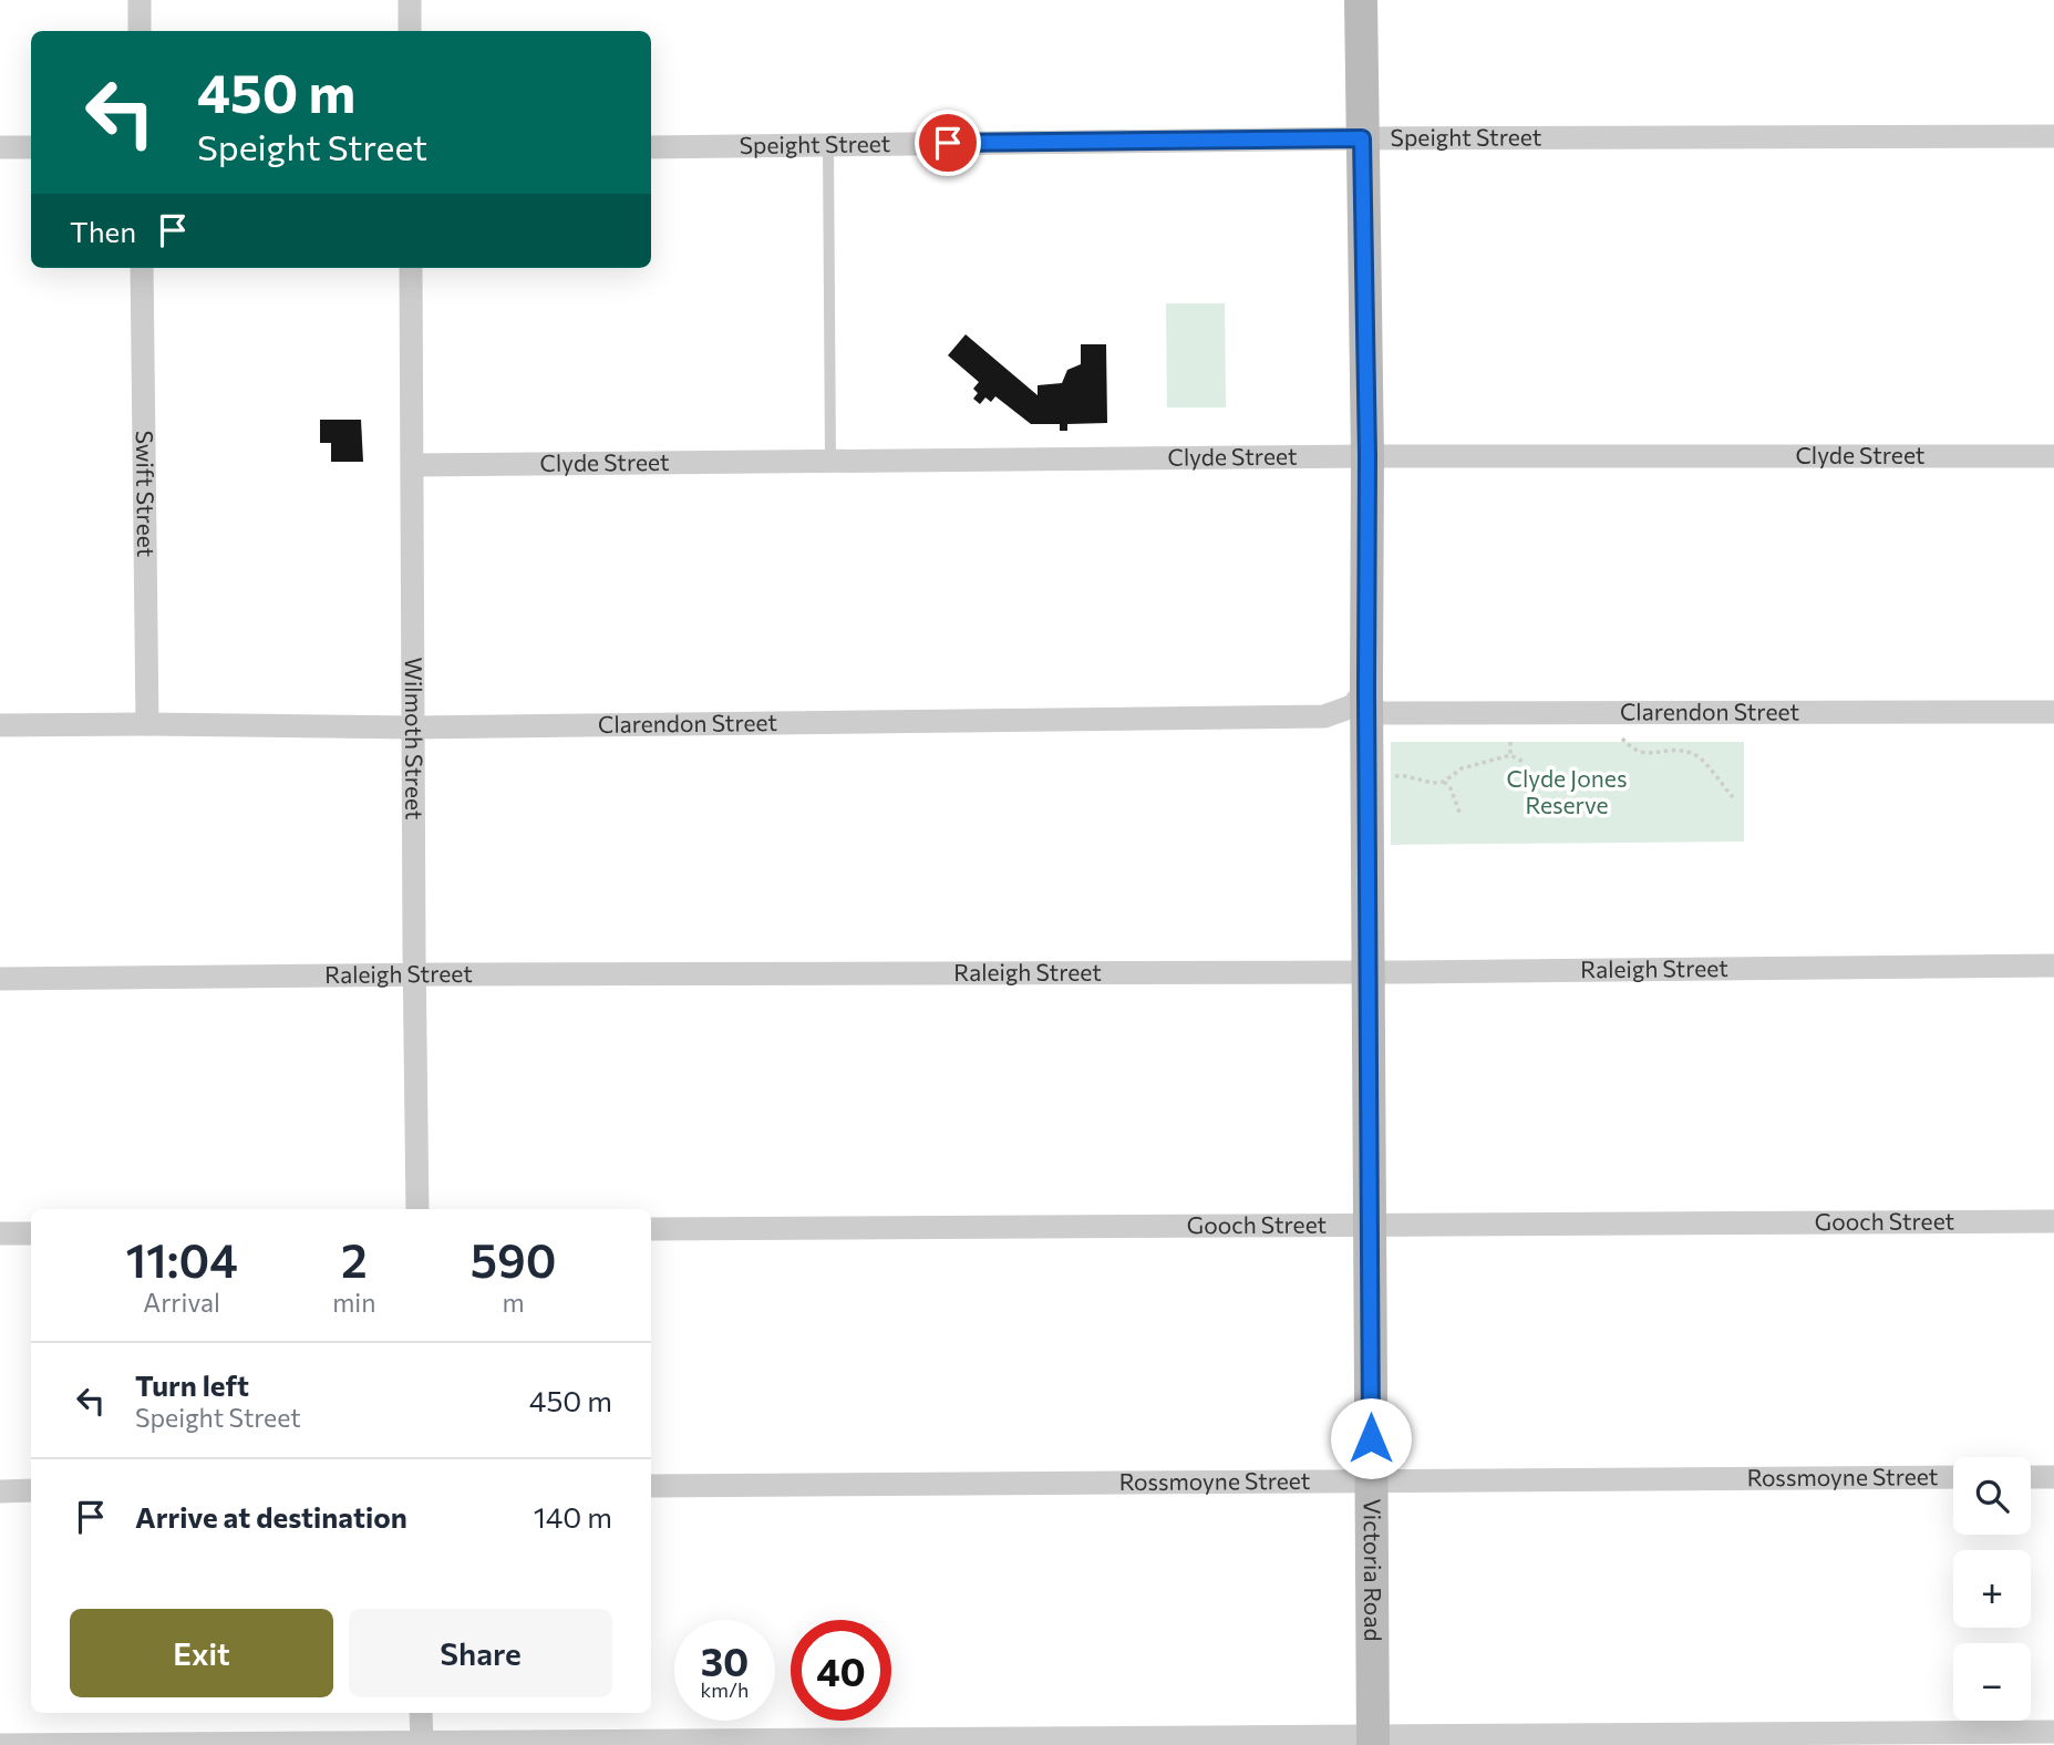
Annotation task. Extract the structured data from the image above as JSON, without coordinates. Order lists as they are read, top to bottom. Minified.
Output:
{"streets":{"street":["Speight Street","Clyde Street","Swift Street","Clarendon Street","Wilmoth Street","Raleigh Street","Gooch Street","Rossmoyne Street","Victoria Road"]},"crossings":[["Speight Street","Victoria Road"],["Clyde Street","Wilmoth Street"],["Clyde Street","Victoria Road"],["Swift Street","Clarendon Street"],["Clarendon Street","Wilmoth Street"],["Clarendon Street","Victoria Road"],["Wilmoth Street","Raleigh Street"],["Raleigh Street","Victoria Road"],["Gooch Street","Victoria Road"],["Rossmoyne Street","Victoria Road"]],"parks":["Clyde Jones Reserve"],"page":{"turn":["450 m","Speight Street"],"then":"Then","eta":["11:04","Arrival","2","min","590","m"],"list":[{"name":"Turn left","note":"Speight Street","value":"450 m"},{"name":"Arrive at destination","value":"140 m"}],"map_buttons":["+","−"],"buttons":["Exit","Share"],"speed":"30 km/h","limit":"40"}}
